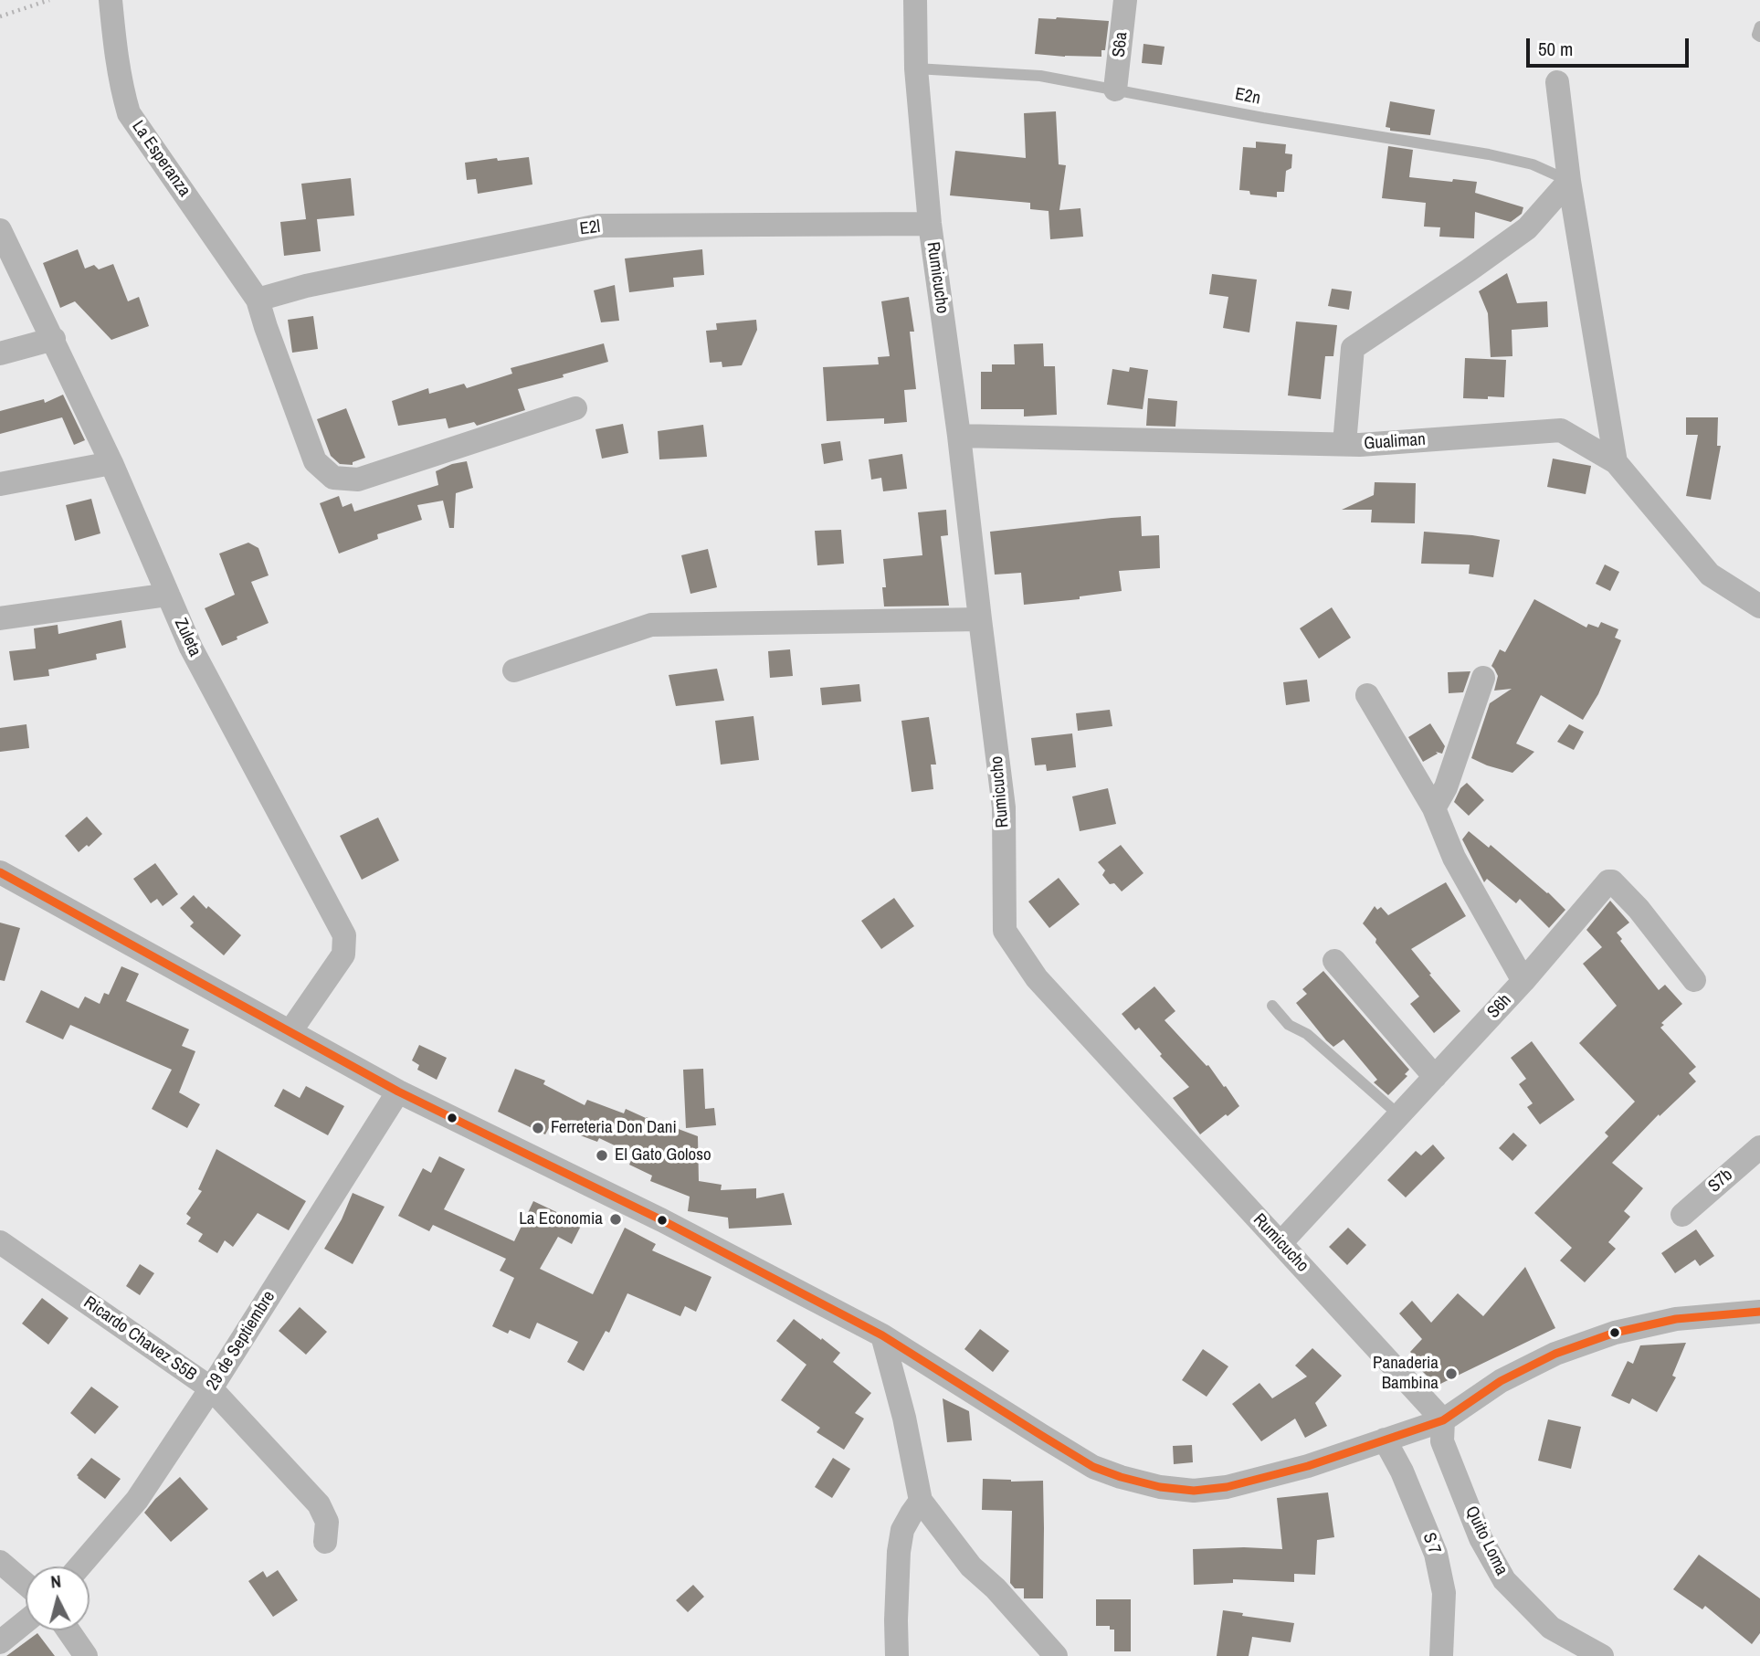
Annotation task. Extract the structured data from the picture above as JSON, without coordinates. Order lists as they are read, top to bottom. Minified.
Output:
{"streets":{"street":["S6a","La Esperanza","E2l","Rumicucho","Gualiman","Zuleta","S6h","S7b","Ricardo Chavez S5B","29 de Septiembre","Quito Loma","S 7"],"lane":["E2n"]},"crossings":[["S6a","E2n"],["E2n","Rumicucho"],["La Esperanza","E2l"],["E2l","Rumicucho"],["Rumicucho","Gualiman"],["Rumicucho","S6h"],["Rumicucho","Quito Loma"],["Ricardo Chavez S5B","29 de Septiembre"]],"places":["Ferreteria Don Dani","El Gato Goloso","La Economia","Panaderia Bambina"],"scale_bar":"50 m","north":"top"}
